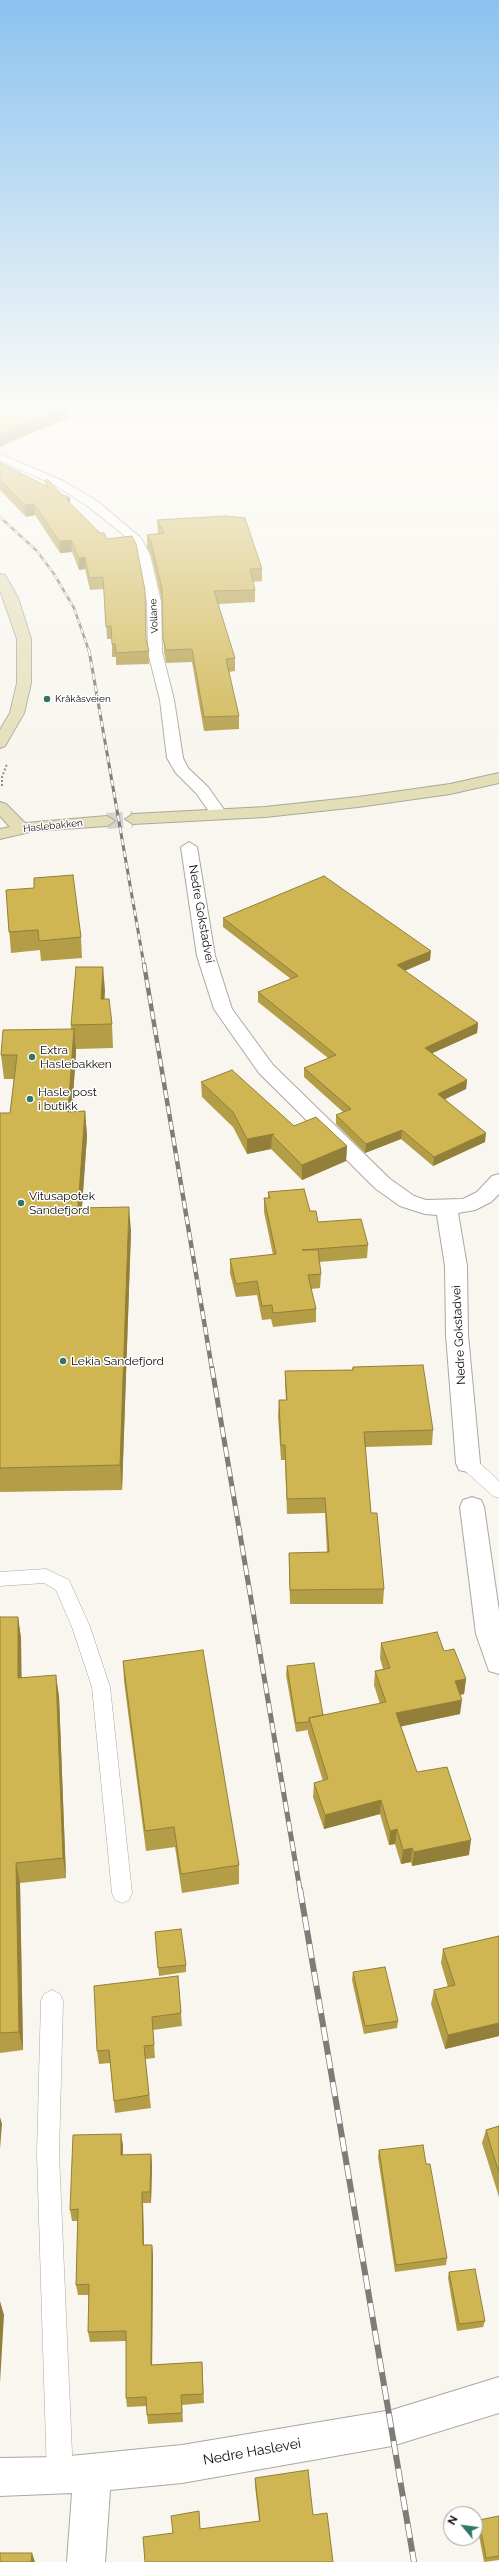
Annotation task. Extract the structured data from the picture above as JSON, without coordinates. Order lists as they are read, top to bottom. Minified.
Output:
{"streets":{"main road":["Haslebakken"],"street":["Vollane","Nedre Gokstadvei","Nedre Haslevei"]},"places":["Kråkåsveien","Extra Haslebakken","Hasle post i butikk","Vitusapotek Sandefjord","Lekia Sandefjord"],"north":"top left"}
